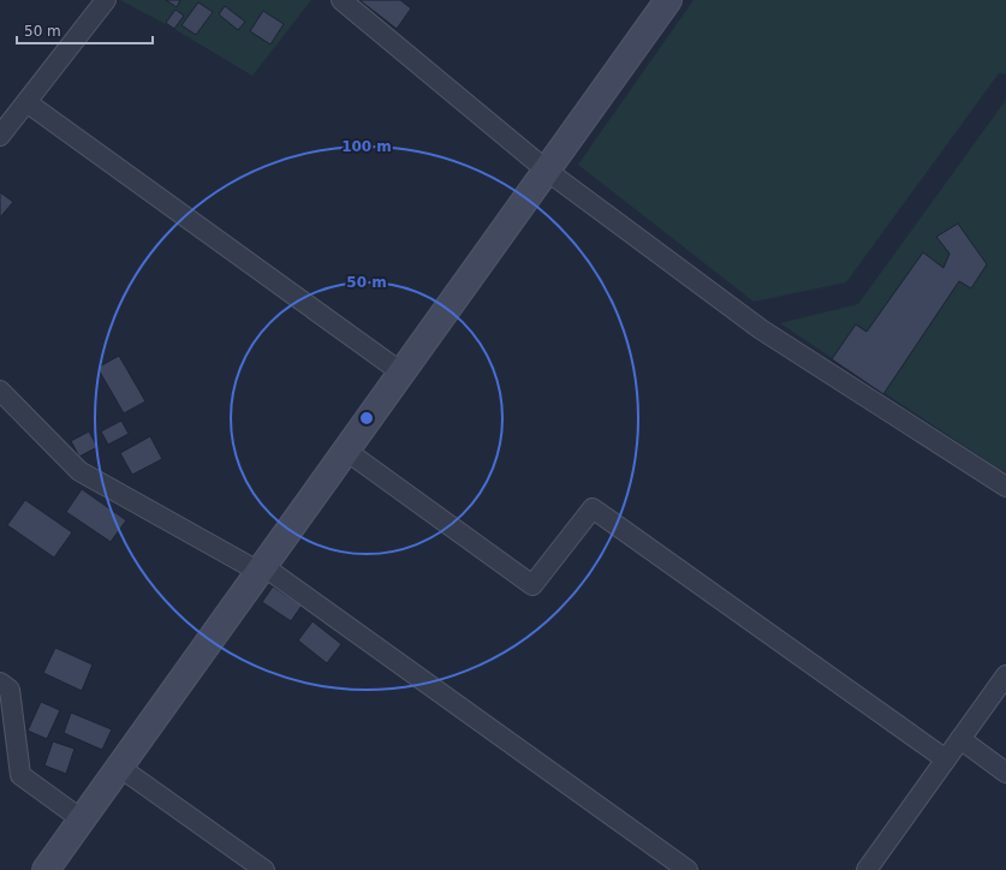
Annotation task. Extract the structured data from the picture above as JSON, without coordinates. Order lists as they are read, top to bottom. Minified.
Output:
{"scale_bar":"50 m","rings":["100 m","50 m"]}
